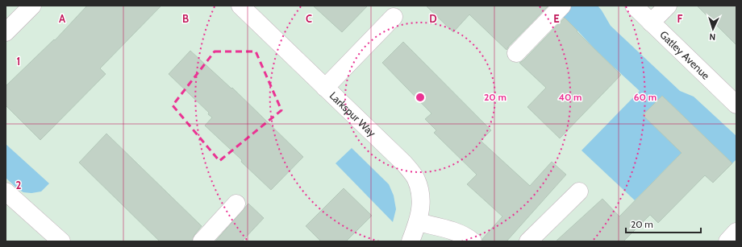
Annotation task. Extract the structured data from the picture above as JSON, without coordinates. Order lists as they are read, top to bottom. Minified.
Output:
{"streets":{"street":["Gatley Avenue","Larkspur Way"]},"scale_bar":"20 m","north":"bottom","grid":{"columns":["A","B","C","D","E","F"],"rows":["1","2"]},"rings":["20 m","40 m","60 m"]}
